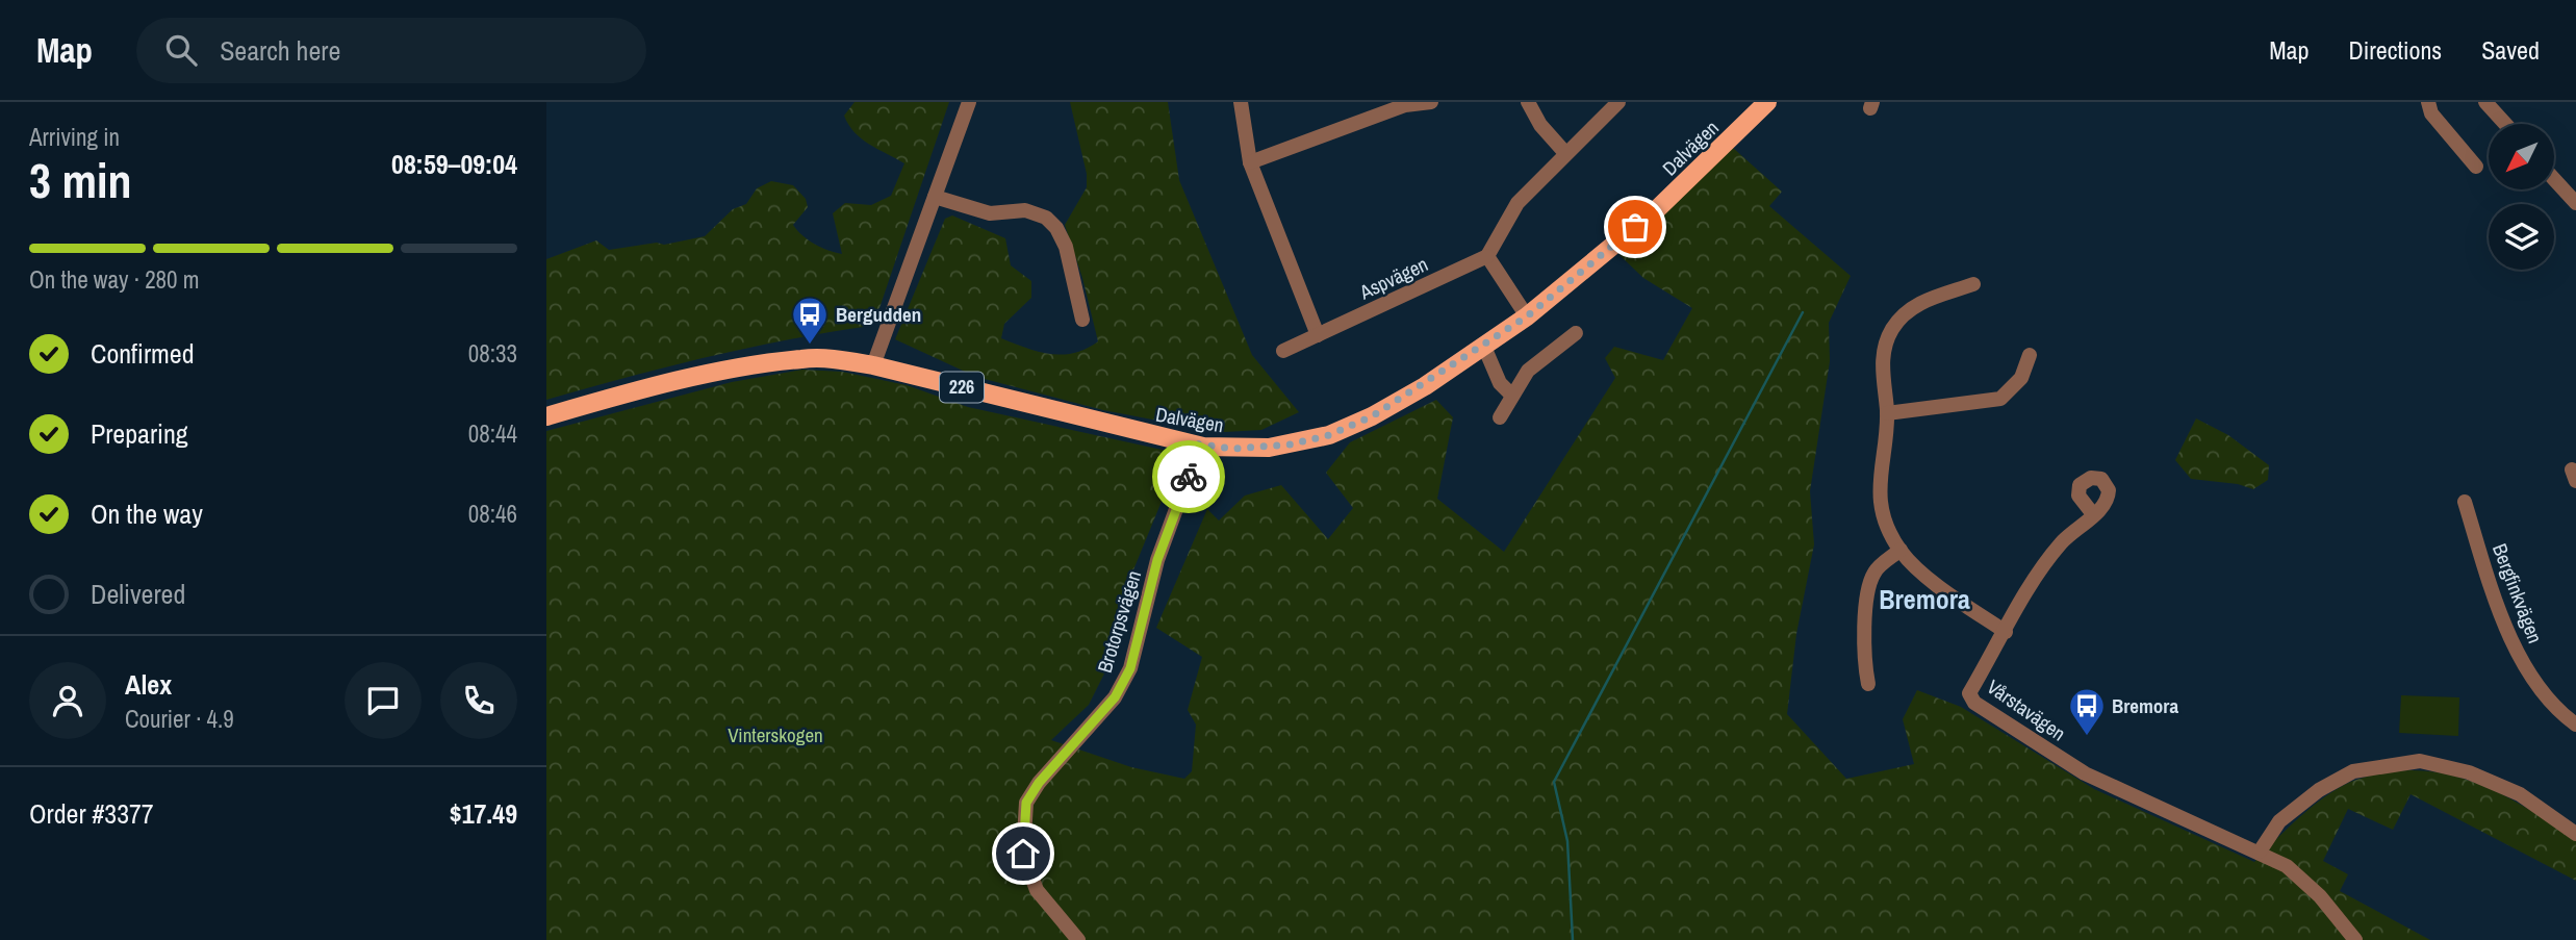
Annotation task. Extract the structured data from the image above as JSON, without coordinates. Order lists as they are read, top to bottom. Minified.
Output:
{"streets":{"main road":["Dalvägen","226"],"street":["Aspvägen","Bergfinkvägen","Brotorpsvägen","Vårstavägen"]},"crossings":[["Dalvägen","Brotorpsvägen"]],"districts":["Bremora"],"parks":["Vinterskogen"],"places":{"bus stop":["Bergudden","Bremora"]},"north":"bottom left","page":{"header":"Map","search":"Search here","nav":["Map","Directions","Saved"],"heading":["3 min","Arriving in","08:59–09:04"],"panel":["Alex","Courier · 4.9","Order #3377","$17.49"],"bar":"On the way · 280 m","list":[["Confirmed","08:33"],["Preparing","08:44"],["On the way","08:46"],"Delivered"]}}
